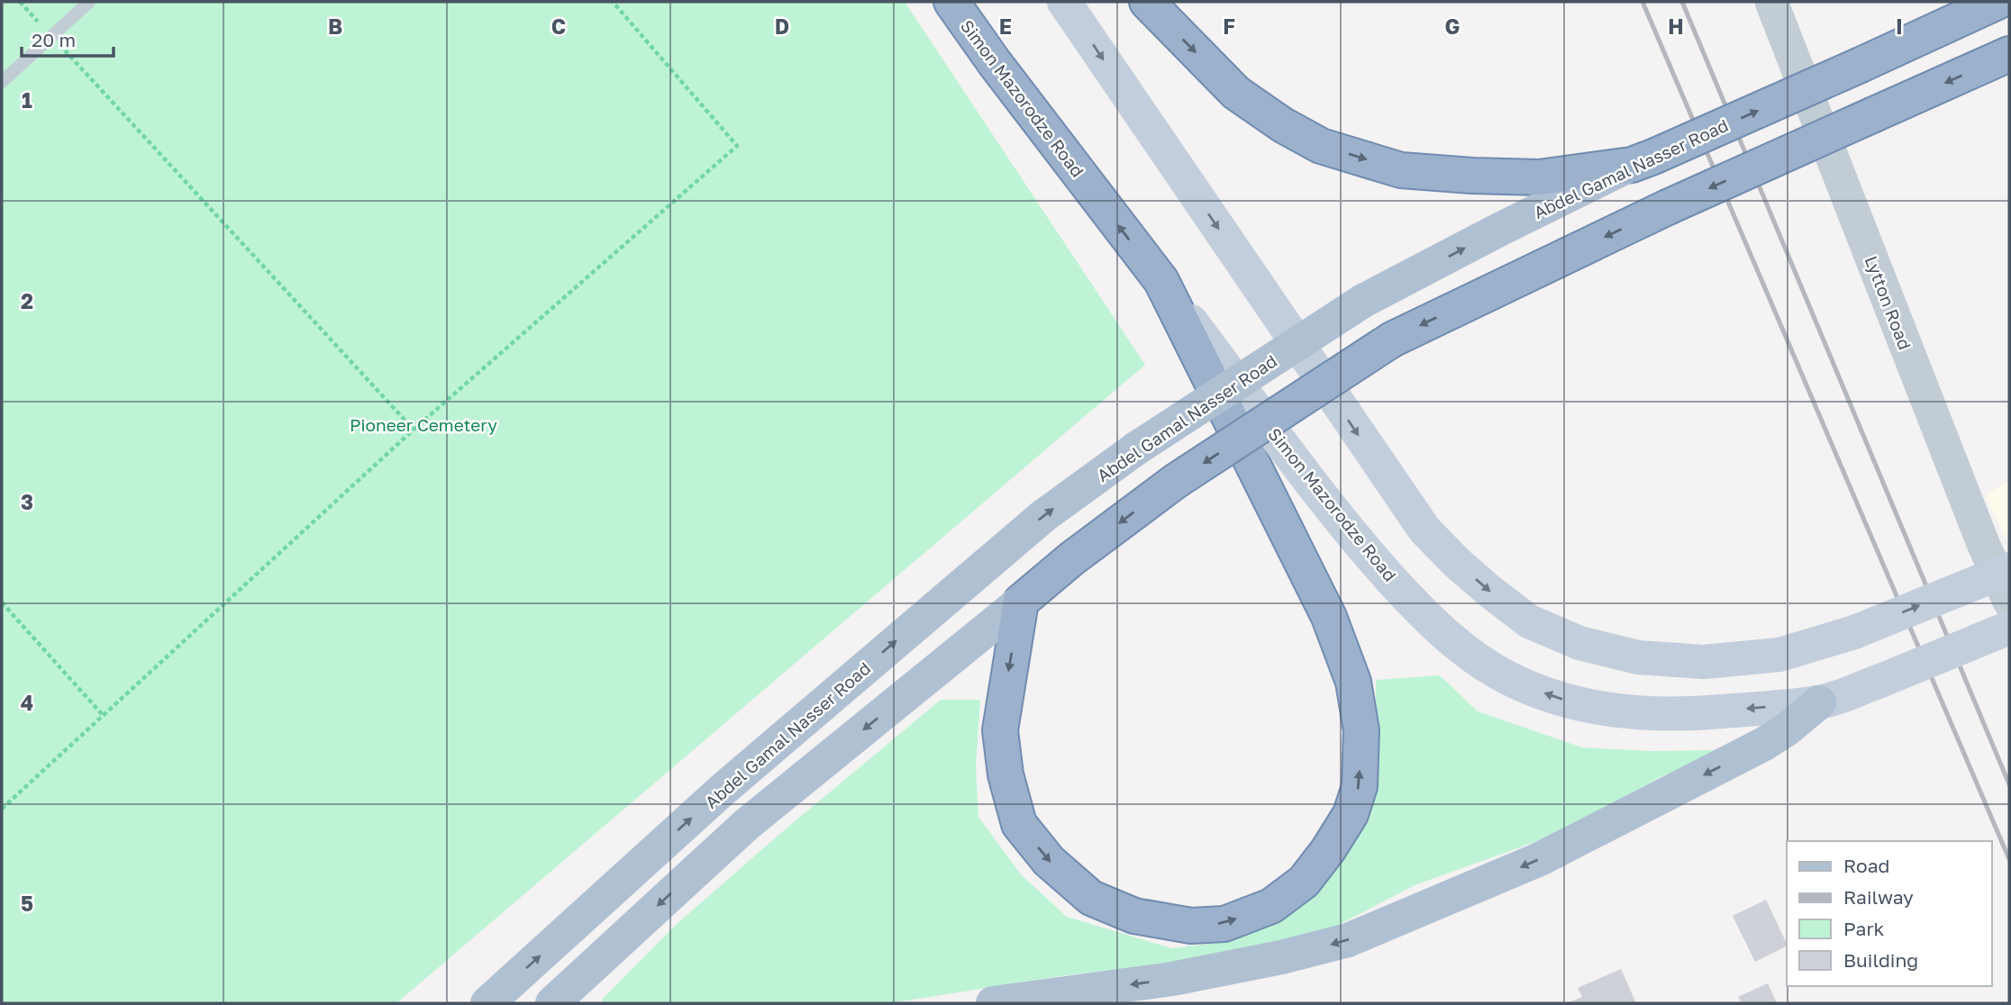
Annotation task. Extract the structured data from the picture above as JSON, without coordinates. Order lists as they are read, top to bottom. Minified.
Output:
{"streets":{"highway":["Simon Mazorodze Road","Abdel Gamal Nasser Road"],"street":["Lytton Road"]},"one_way":["Simon Mazorodze Road"],"parks":["Pioneer Cemetery"],"legend":["Road","Railway","Park","Building"],"scale_bar":"20 m","grid":{"columns":["B","C","D","E","F","G","H","I"],"rows":["1","2","3","4","5"]}}
